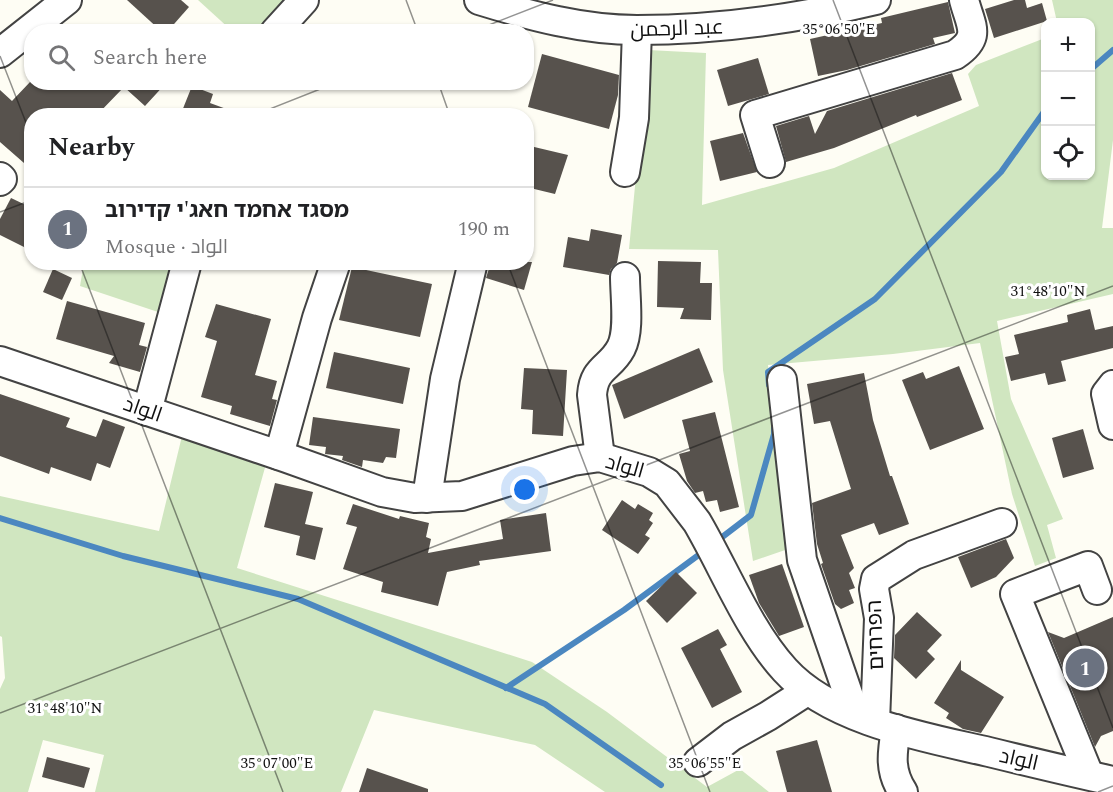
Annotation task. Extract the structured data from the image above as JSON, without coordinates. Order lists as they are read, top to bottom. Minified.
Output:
{"streets":{"street":["عبد الرحمن","الواد","הפרחים"]},"crossings":[["الواد","הפרחים"]],"page":{"map_buttons":["+","−"],"search":"Search here","heading":"Nearby","list":[{"mark":"1","name":"מסגד אחמד חאג'י קדירוב","note":"Mosque · الواد","value":"190 m"}],"pins":"1"},"coordinates":["35°06'50\"E","31°48'10\"N","35°07'00\"E","35°06'55\"E"]}
